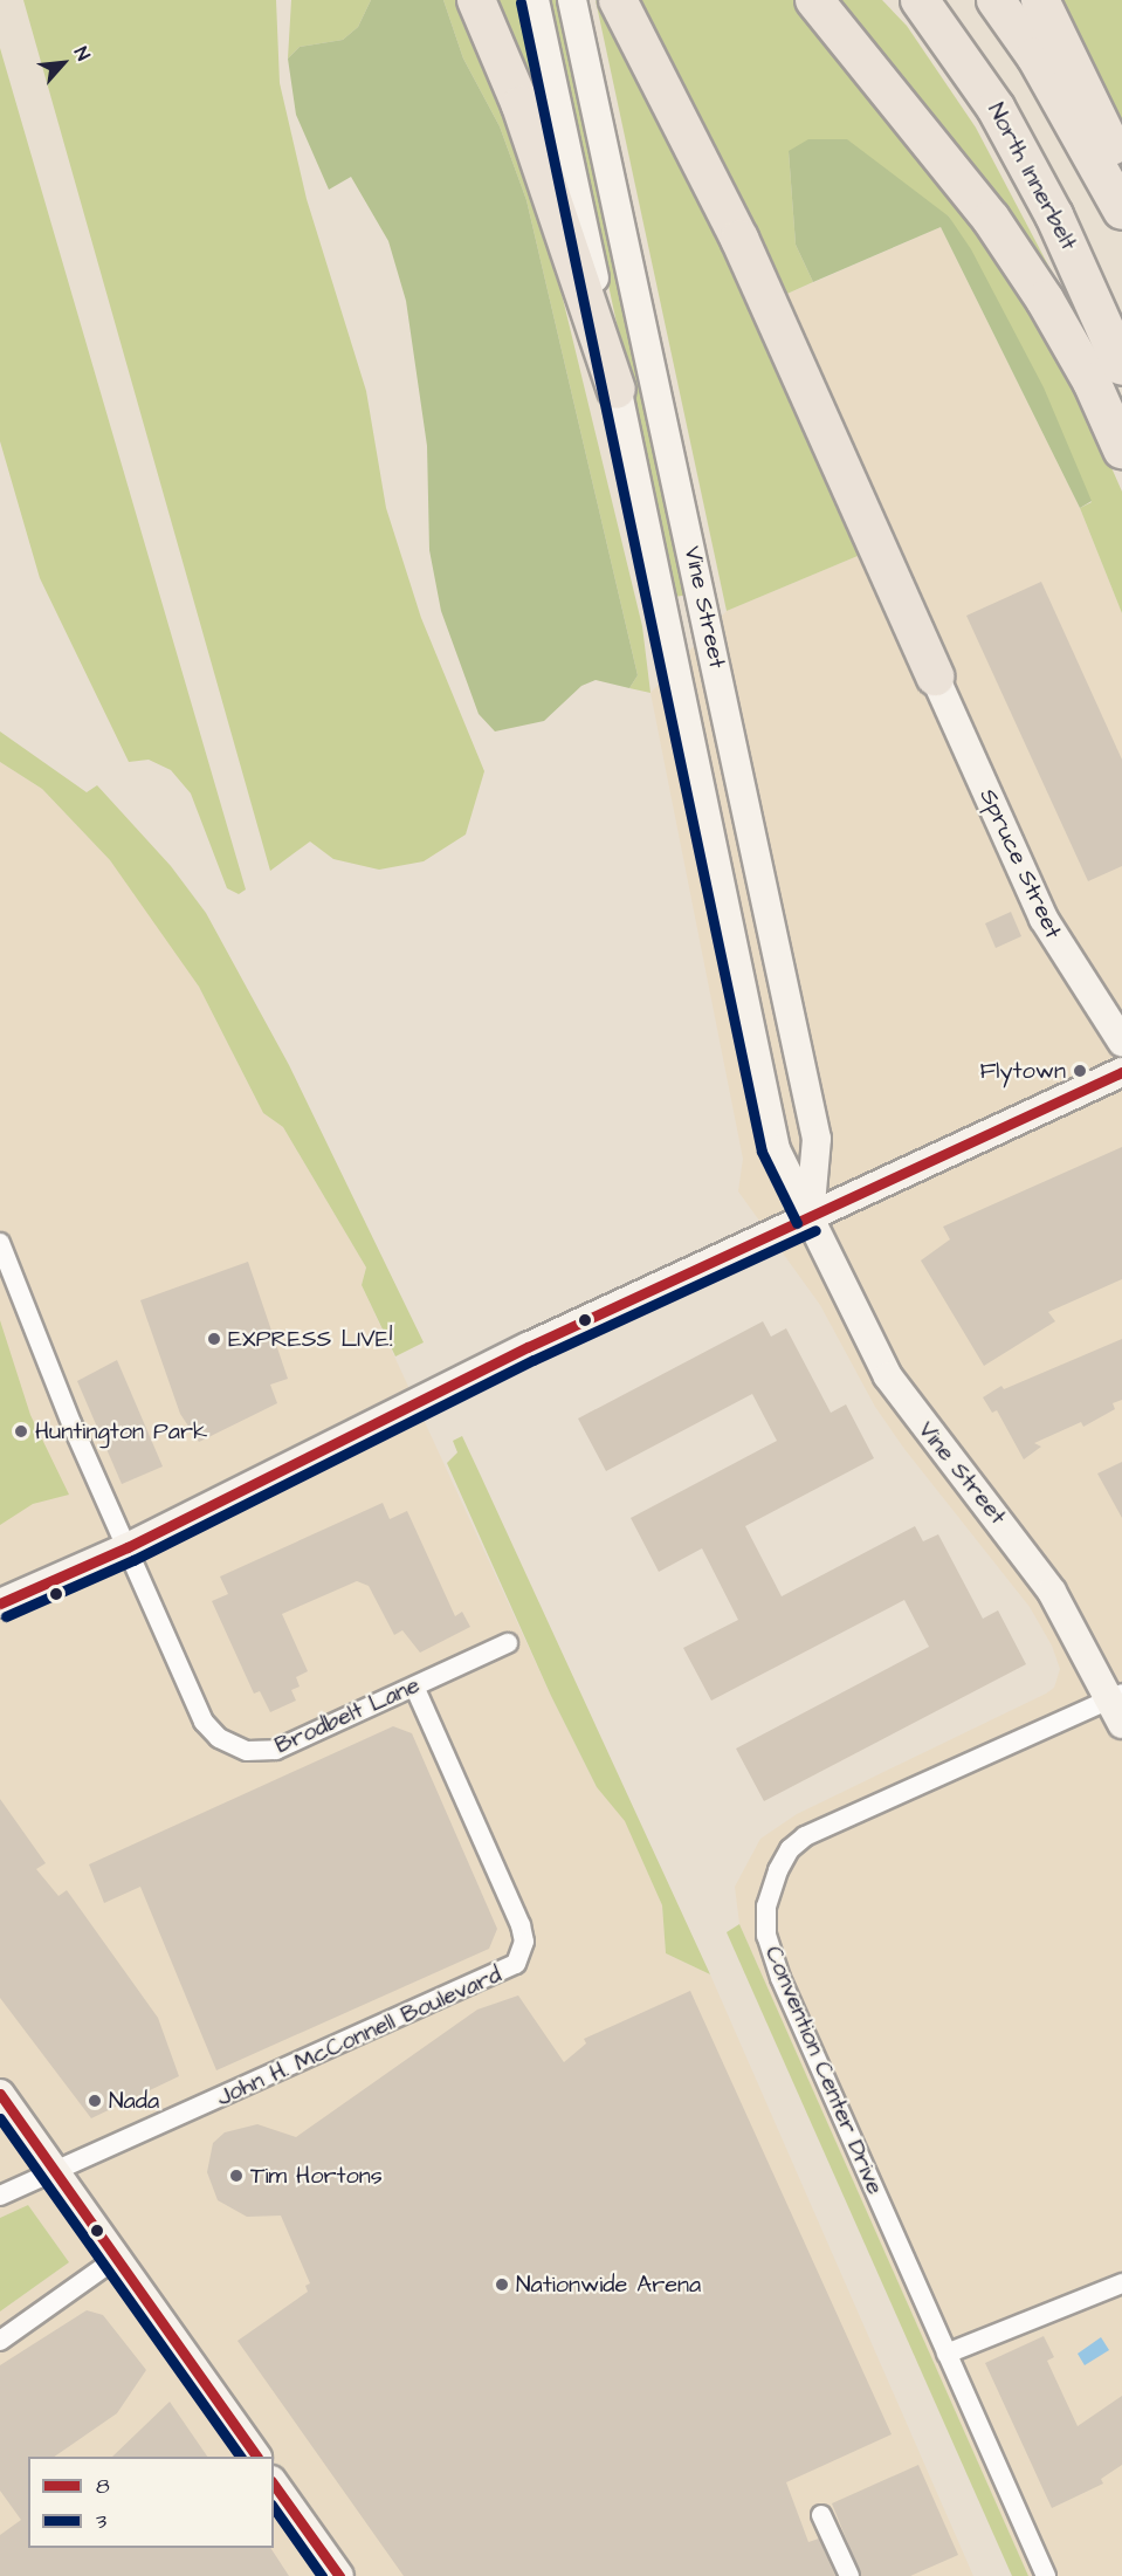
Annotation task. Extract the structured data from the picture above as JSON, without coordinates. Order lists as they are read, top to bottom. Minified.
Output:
{"streets":{"highway":["North Innerbelt"],"street":["Vine Street","Spruce Street","Brodbelt Lane","John H. McConnell Boulevard","Convention Center Drive"]},"crossings":[["Vine Street","Convention Center Drive"],["Brodbelt Lane","John H. McConnell Boulevard"]],"places":["Flytown","EXPRESS LIVE!","Huntington Park","Nada","Tim Hortons","Nationwide Arena"],"lines":["transit line 3","transit line 8"],"legend":["8","3"],"north":"top right"}
